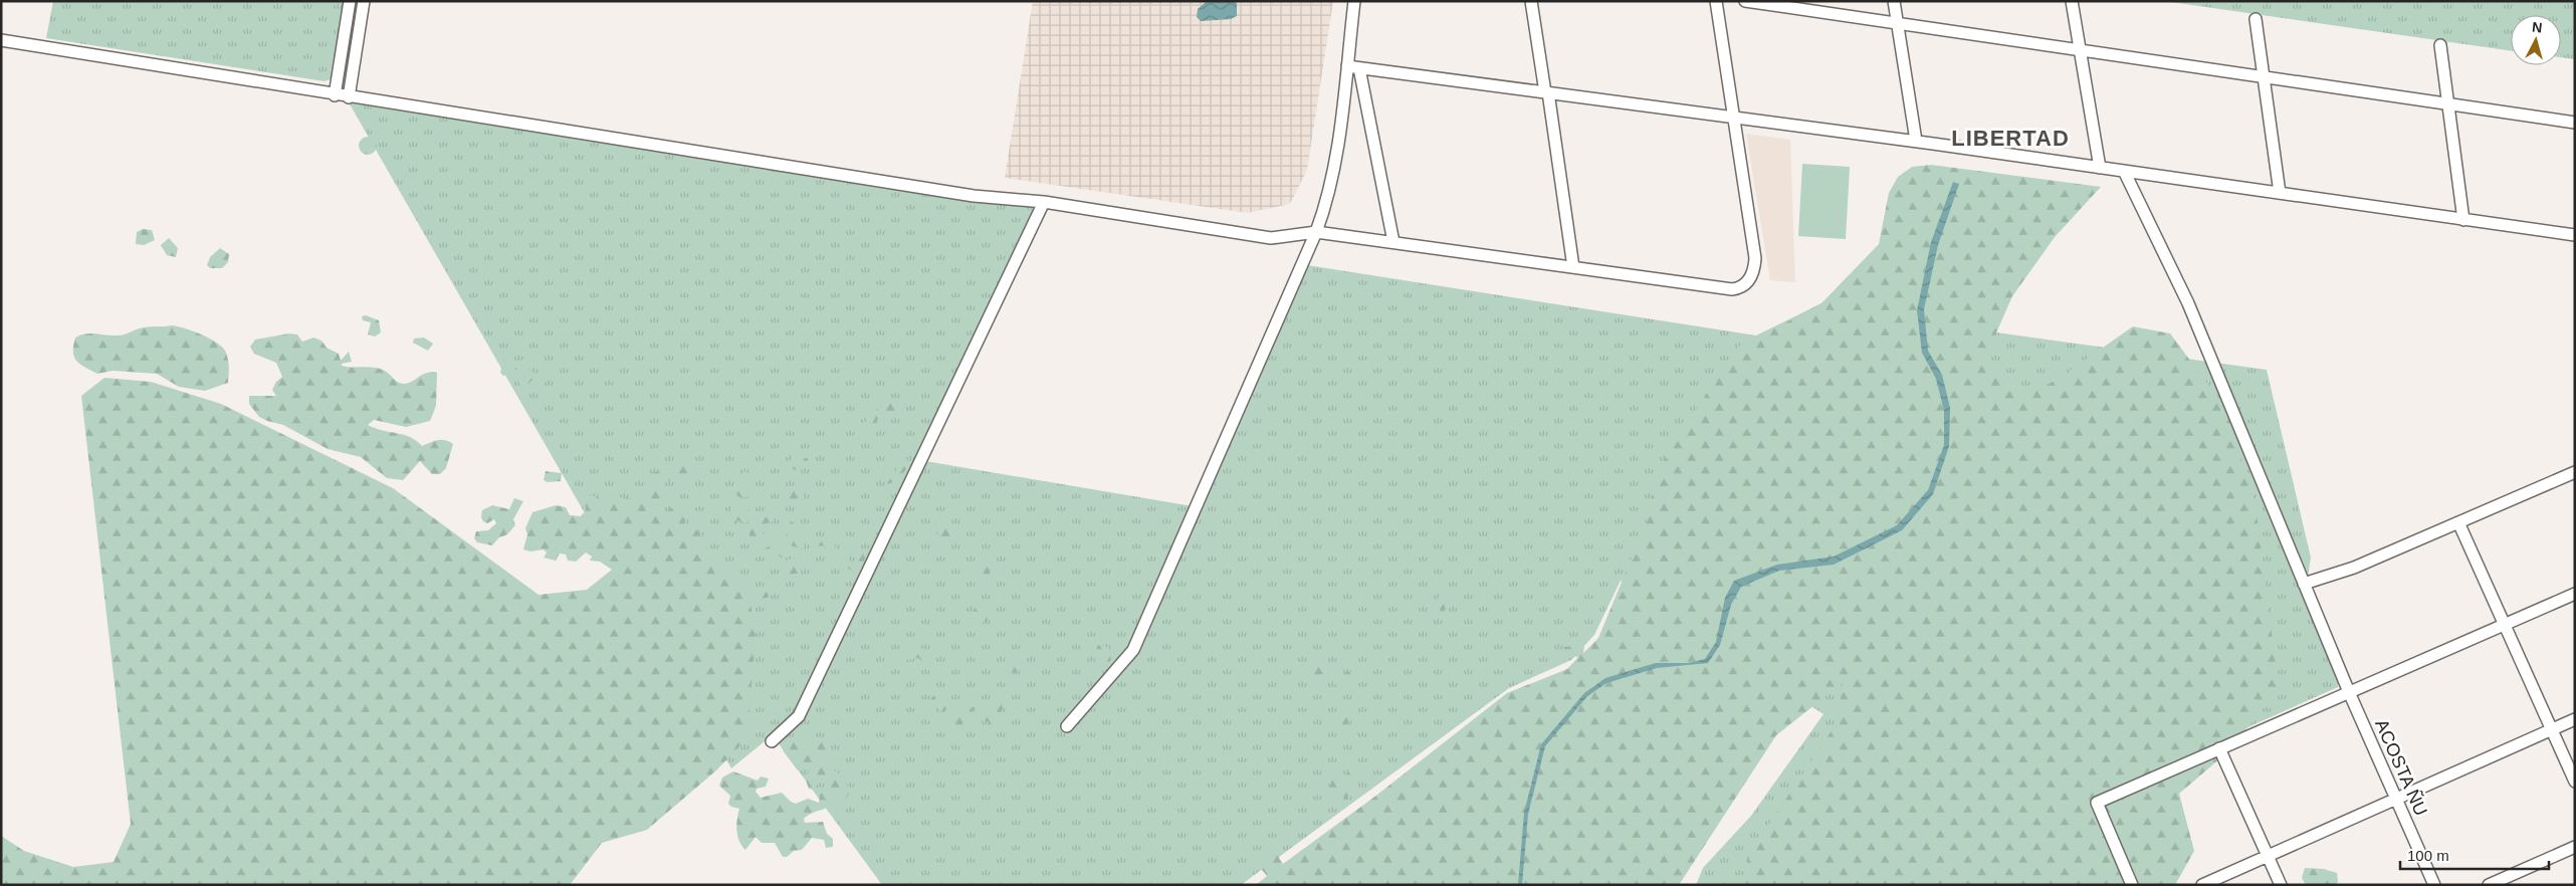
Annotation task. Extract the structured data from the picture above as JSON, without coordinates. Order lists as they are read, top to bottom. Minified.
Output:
{"streets":{"street":["ACOSTA ÑU"]},"districts":["LIBERTAD"],"scale_bar":"100 m","north":"top"}
